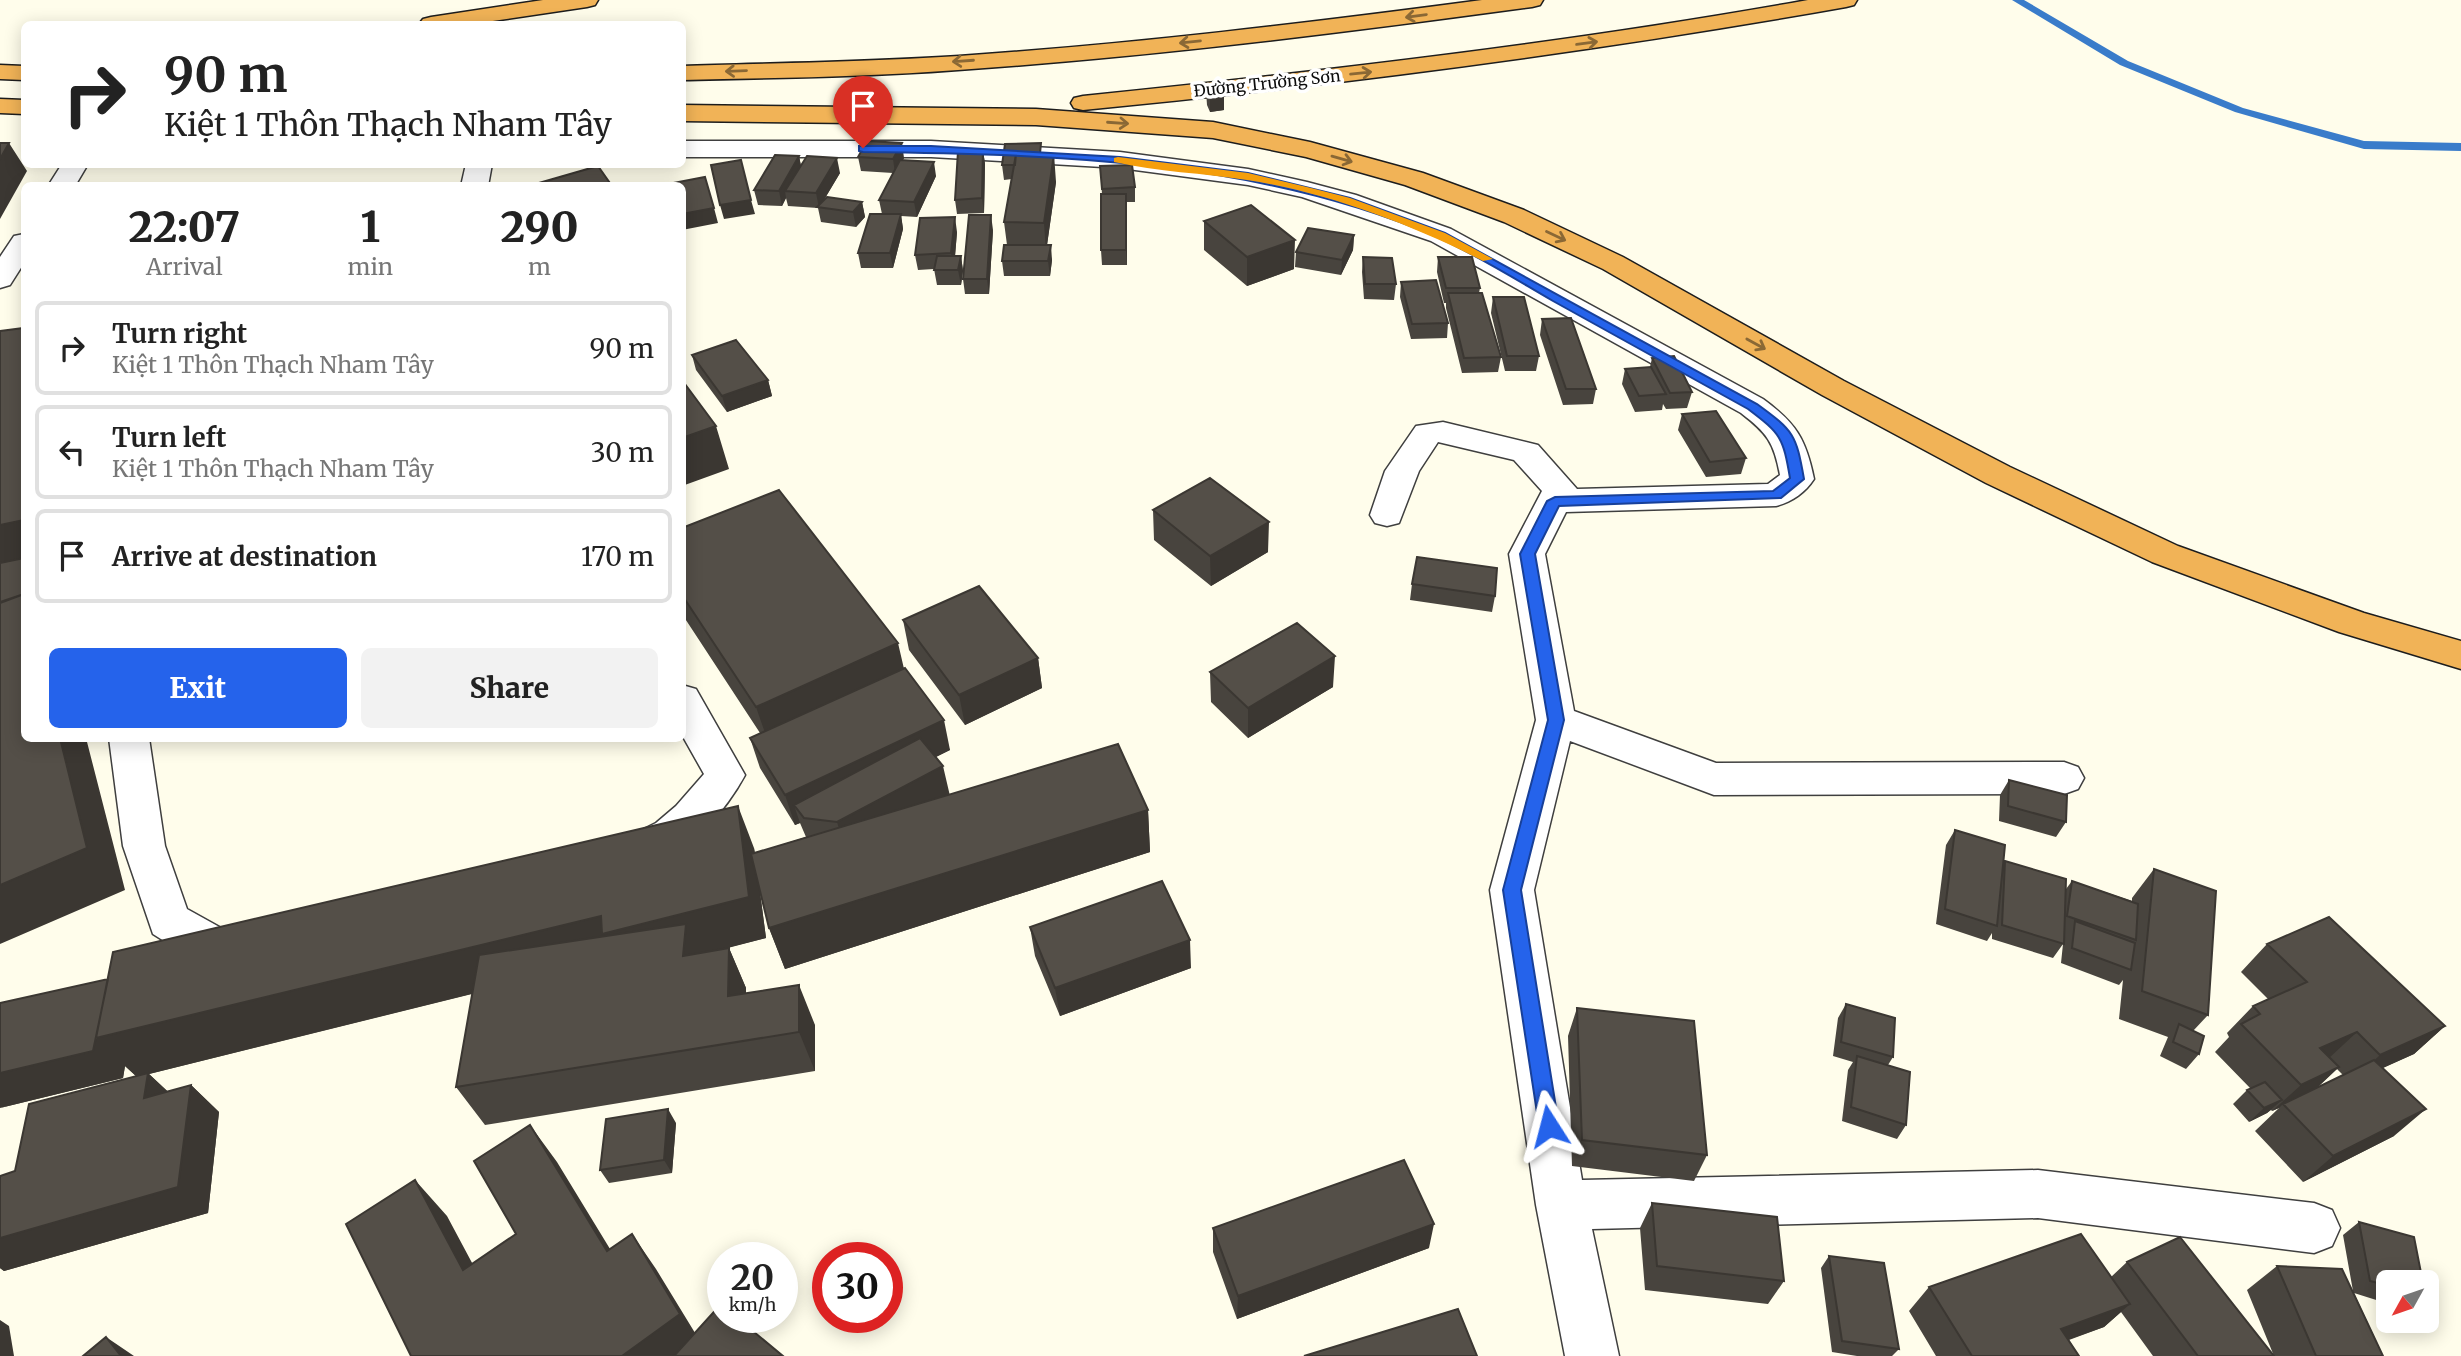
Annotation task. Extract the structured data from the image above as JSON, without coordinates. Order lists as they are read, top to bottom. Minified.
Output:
{"streets":{"highway":["Đường Trường Sơn"]},"north":"bottom left","page":{"turn":["90 m","Kiệt 1 Thôn Thạch Nham Tây"],"eta":["22:07","Arrival","1","min","290","m"],"list":[{"name":"Turn right","note":"Kiệt 1 Thôn Thạch Nham Tây","value":"90 m"},{"name":"Turn left","note":"Kiệt 1 Thôn Thạch Nham Tây","value":"30 m"},{"name":"Arrive at destination","value":"170 m"}],"buttons":["Exit","Share"],"speed":"20 km/h","limit":"30"}}
